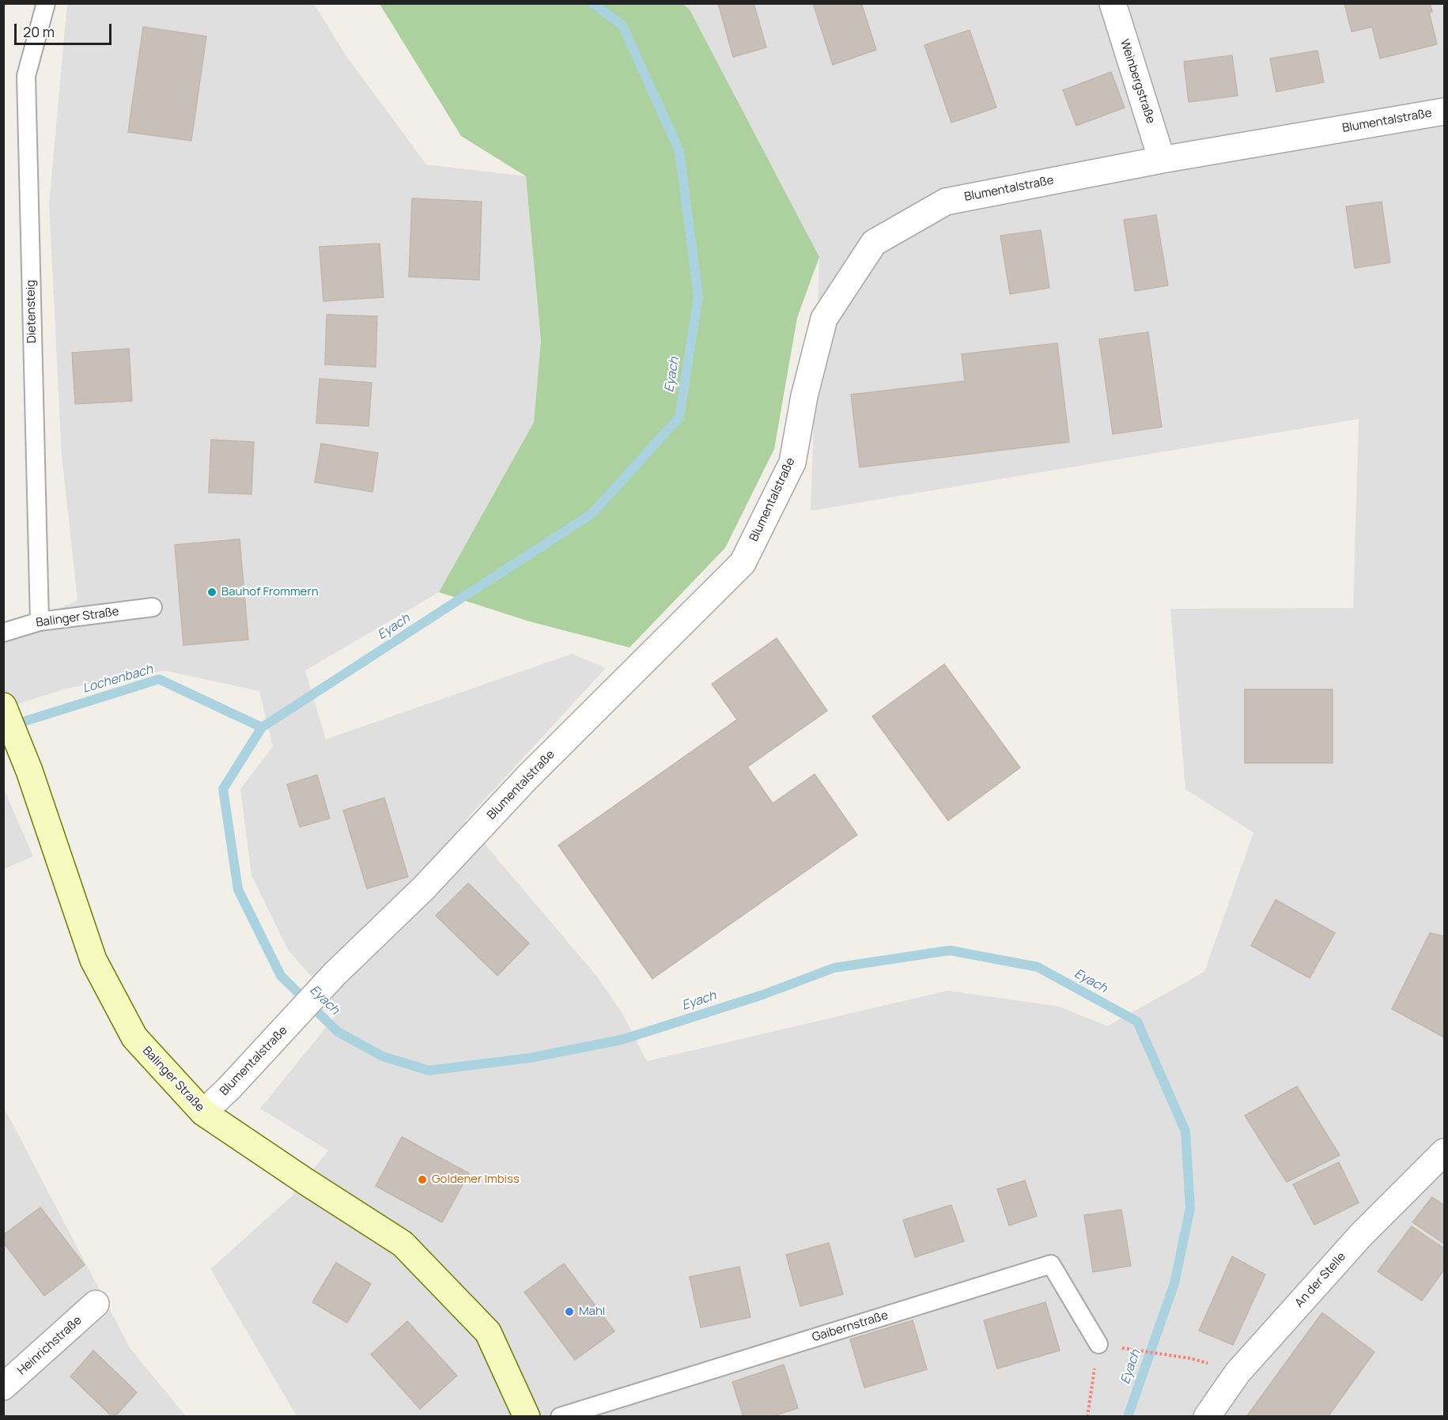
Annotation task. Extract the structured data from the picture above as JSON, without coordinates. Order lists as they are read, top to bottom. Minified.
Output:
{"streets":{"main road":["Balinger Straße"],"street":["Weinbergstraße","Blumentalstraße","An der Stelle","Heinrichstraße"],"lane":["Dietensteig","Gaibernstraße"]},"crossings":[["Weinbergstraße","Blumentalstraße"],["Blumentalstraße","Balinger Straße"],["Dietensteig","Balinger Straße"]],"water":["Eyach","Lochenbach"],"places":["Bauhof Frommern","Goldener Imbiss","Mahl"],"scale_bar":"20 m"}
